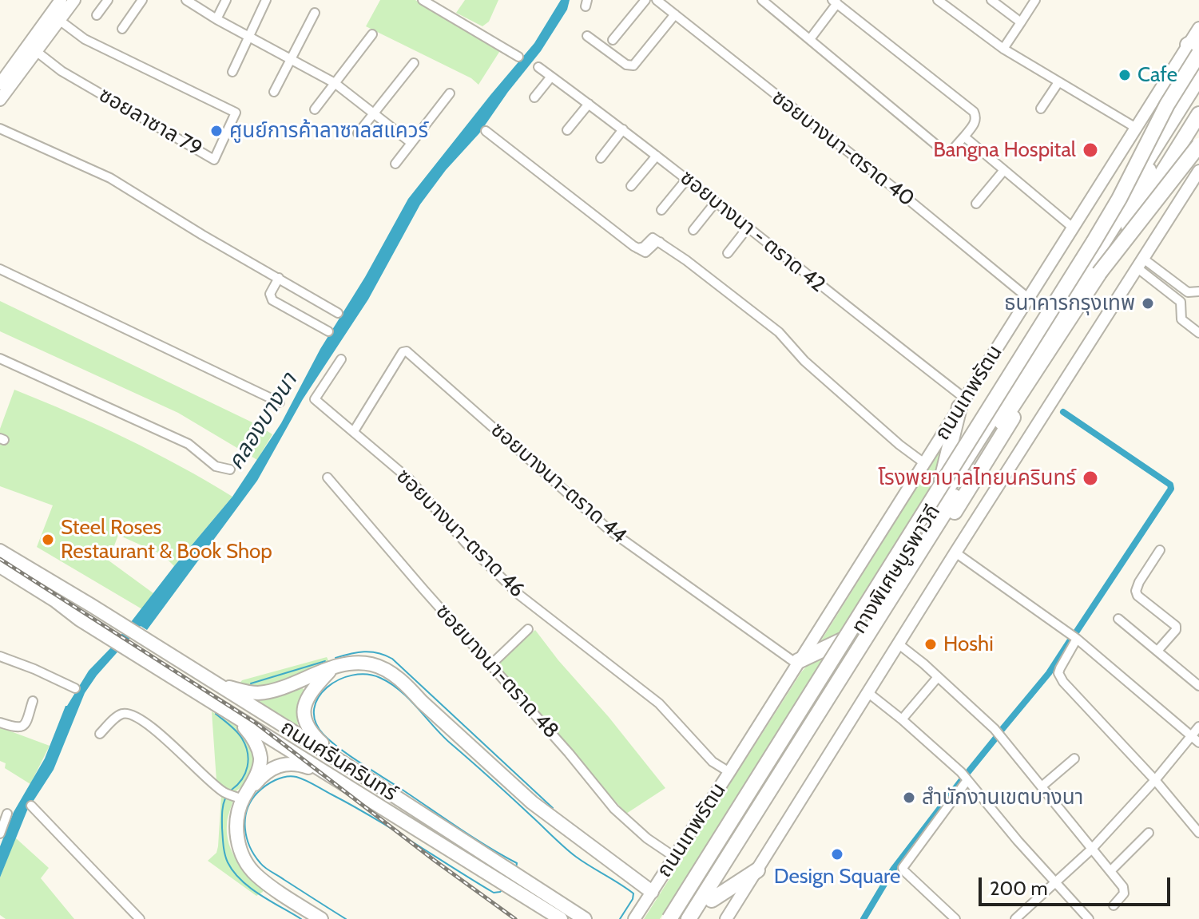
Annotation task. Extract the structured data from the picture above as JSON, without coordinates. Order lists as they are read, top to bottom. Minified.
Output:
{"streets":{"highway":["ถนนเทพรัตน","ทางพิเศษบูรพาวิถี"],"main road":["ถนนศรีนครินทร์"],"street":["ซอยลาซาล 79","ซอยบางนา-ตราด 40","ซอยบางนา - ตราด 42","ซอยบางนา-ตราด 44","ซอยบางนา-ตราด 46","ซอยบางนา-ตราด 48"]},"crossings":[["ซอยบางนา-ตราด 40","ถนนเทพรัตน"],["ซอยบางนา - ตราด 42","ถนนเทพรัตน"],["ถนนเทพรัตน","ซอยบางนา-ตราด 44"],["ถนนเทพรัตน","ซอยบางนา-ตราด 46"],["ถนนเทพรัตน","ซอยบางนา-ตราด 48"],["ซอยบางนา-ตราด 44","ซอยบางนา-ตราด 46"]],"water":["คลองบางนา"],"places":["Cafe","ศูนย์การค้าลาซาลสแควร์","Bangna Hospital","ธนาคารกรุงเทพ","โรงพยาบาลไทยนครินทร์","Steel Roses Restaurant & Book Shop","Hoshi","สำนักงานเขตบางนา","Design Square"],"scale_bar":"200 m"}
